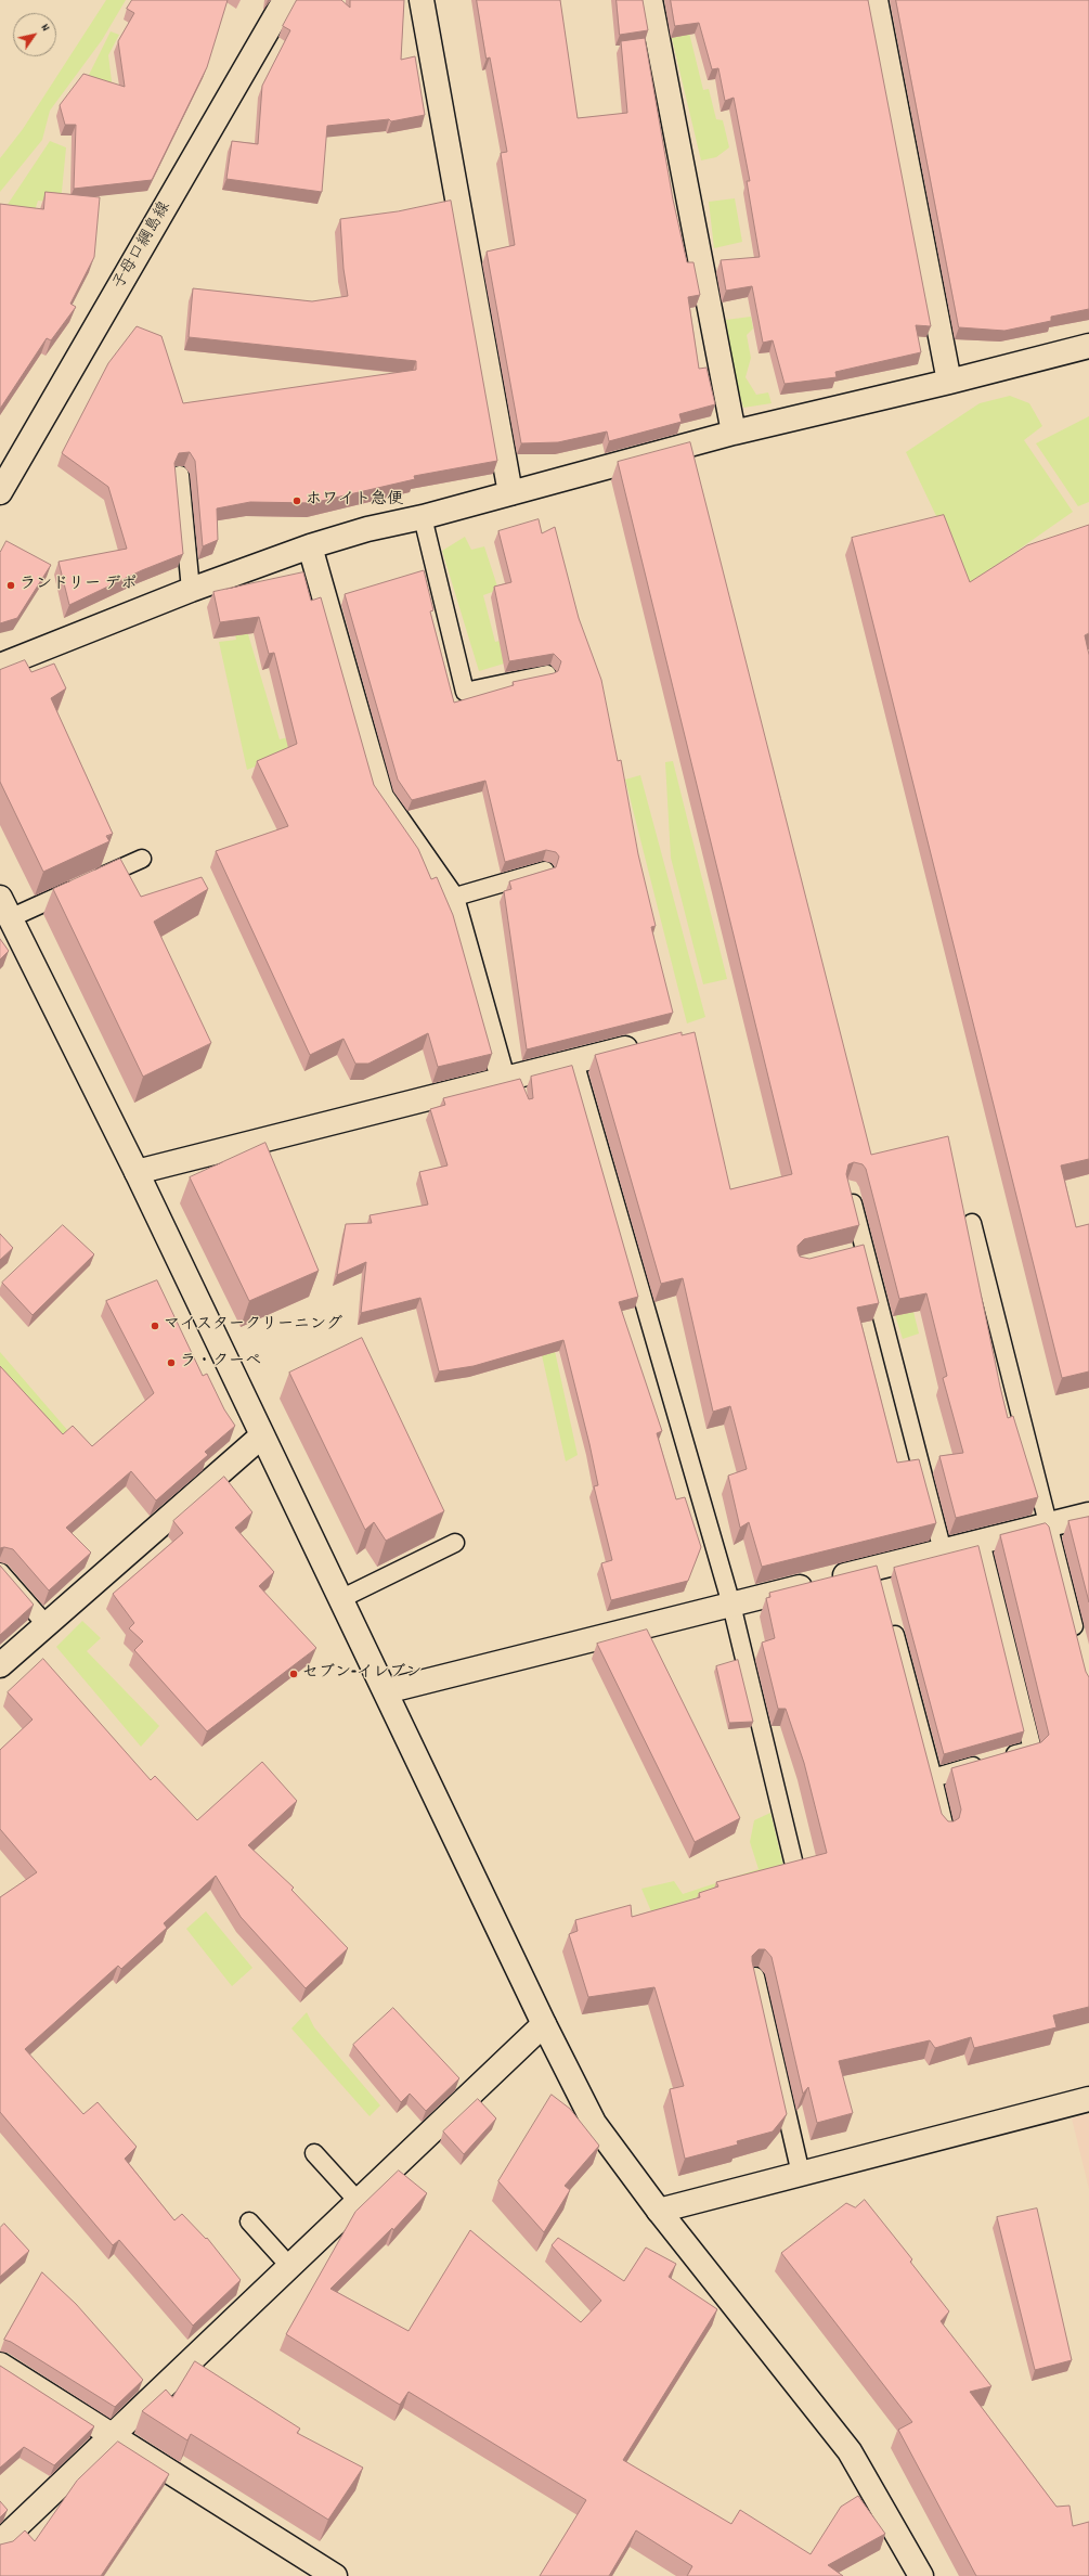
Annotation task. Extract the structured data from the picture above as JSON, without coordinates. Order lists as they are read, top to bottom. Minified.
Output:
{"streets":{"street":["子母口綱島線"]},"places":["ホワイト急便","ランドリー デポ","マイスタークリーニング","ラ・クーペ","セブン-イレブン"],"north":"top right"}
